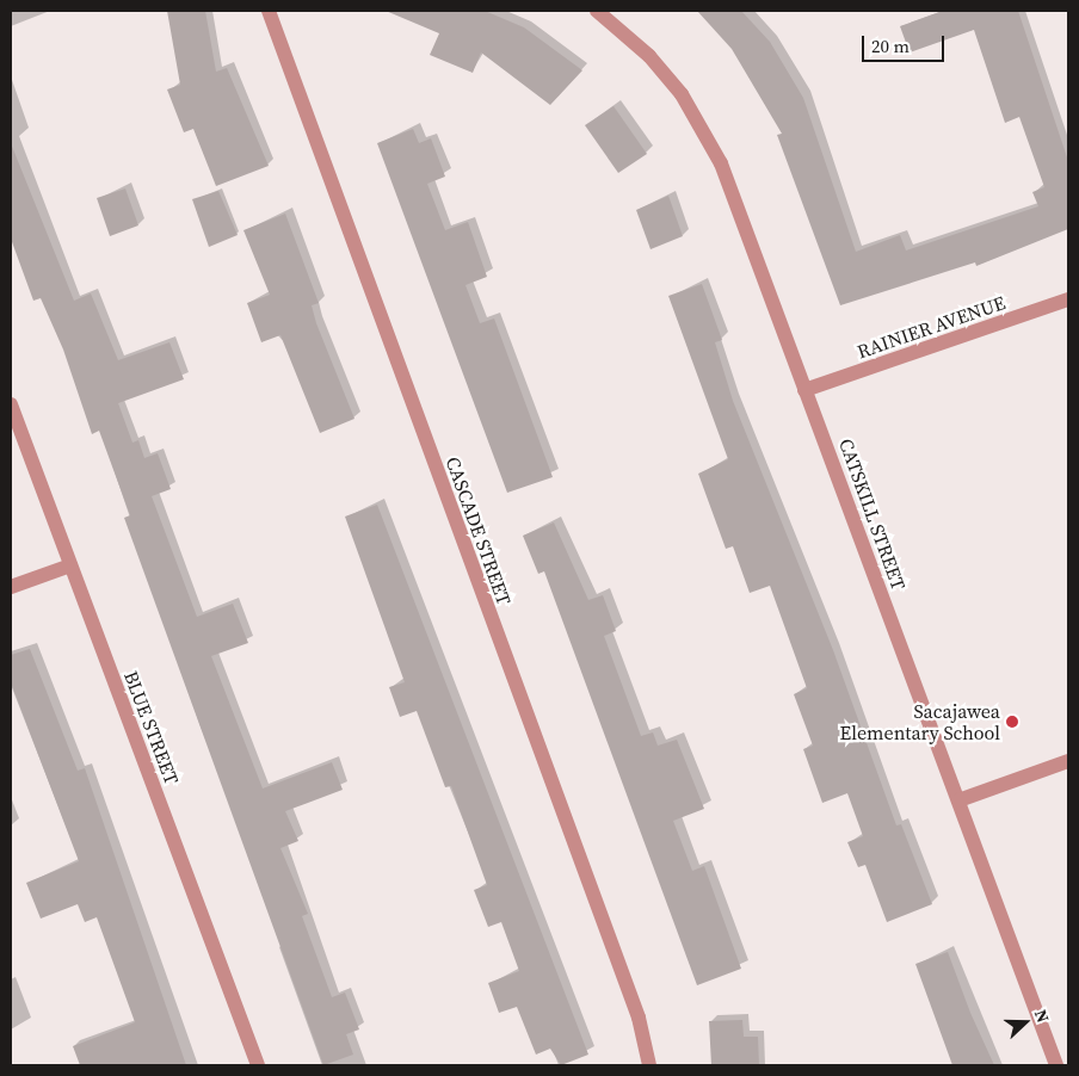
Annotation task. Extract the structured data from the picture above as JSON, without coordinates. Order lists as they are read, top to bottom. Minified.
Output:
{"streets":{"street":["RAINIER AVENUE","CATSKILL STREET","CASCADE STREET","BLUE STREET"]},"crossings":[["RAINIER AVENUE","CATSKILL STREET"]],"places":["Sacajawea Elementary School"],"scale_bar":"20 m","north":"right"}
